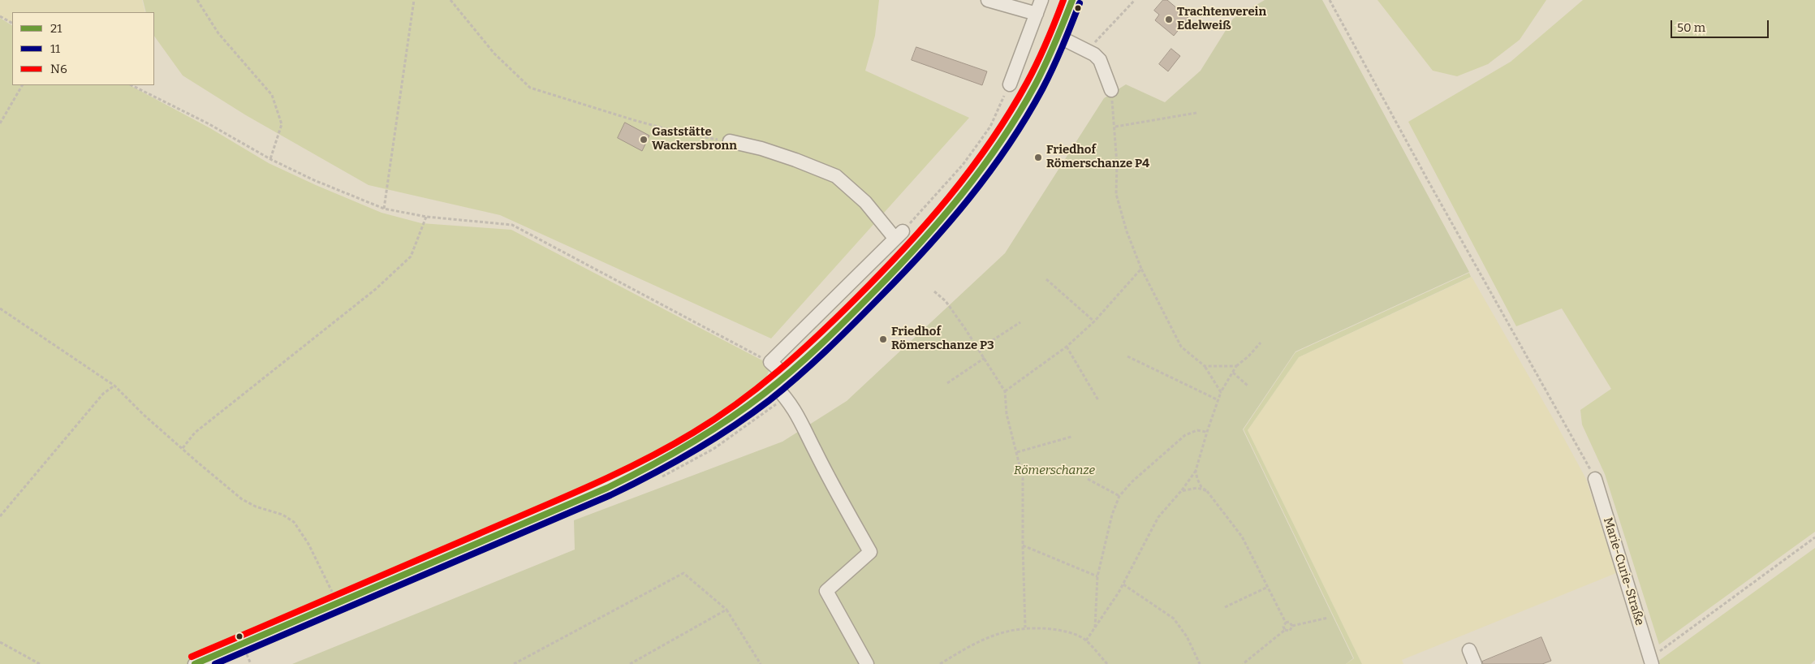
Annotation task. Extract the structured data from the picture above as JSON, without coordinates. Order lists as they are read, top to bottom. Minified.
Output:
{"streets":{"street":["Marie-Curie-Straße"]},"parks":["Römerschanze"],"places":["Trachtenverein Edelweiß","Gaststätte Wackersbronn","Friedhof Römerschanze P4","Friedhof Römerschanze P3"],"lines":["transit line 21","transit line N6","transit line 11"],"legend":["21","11","N6"],"scale_bar":"50 m"}
